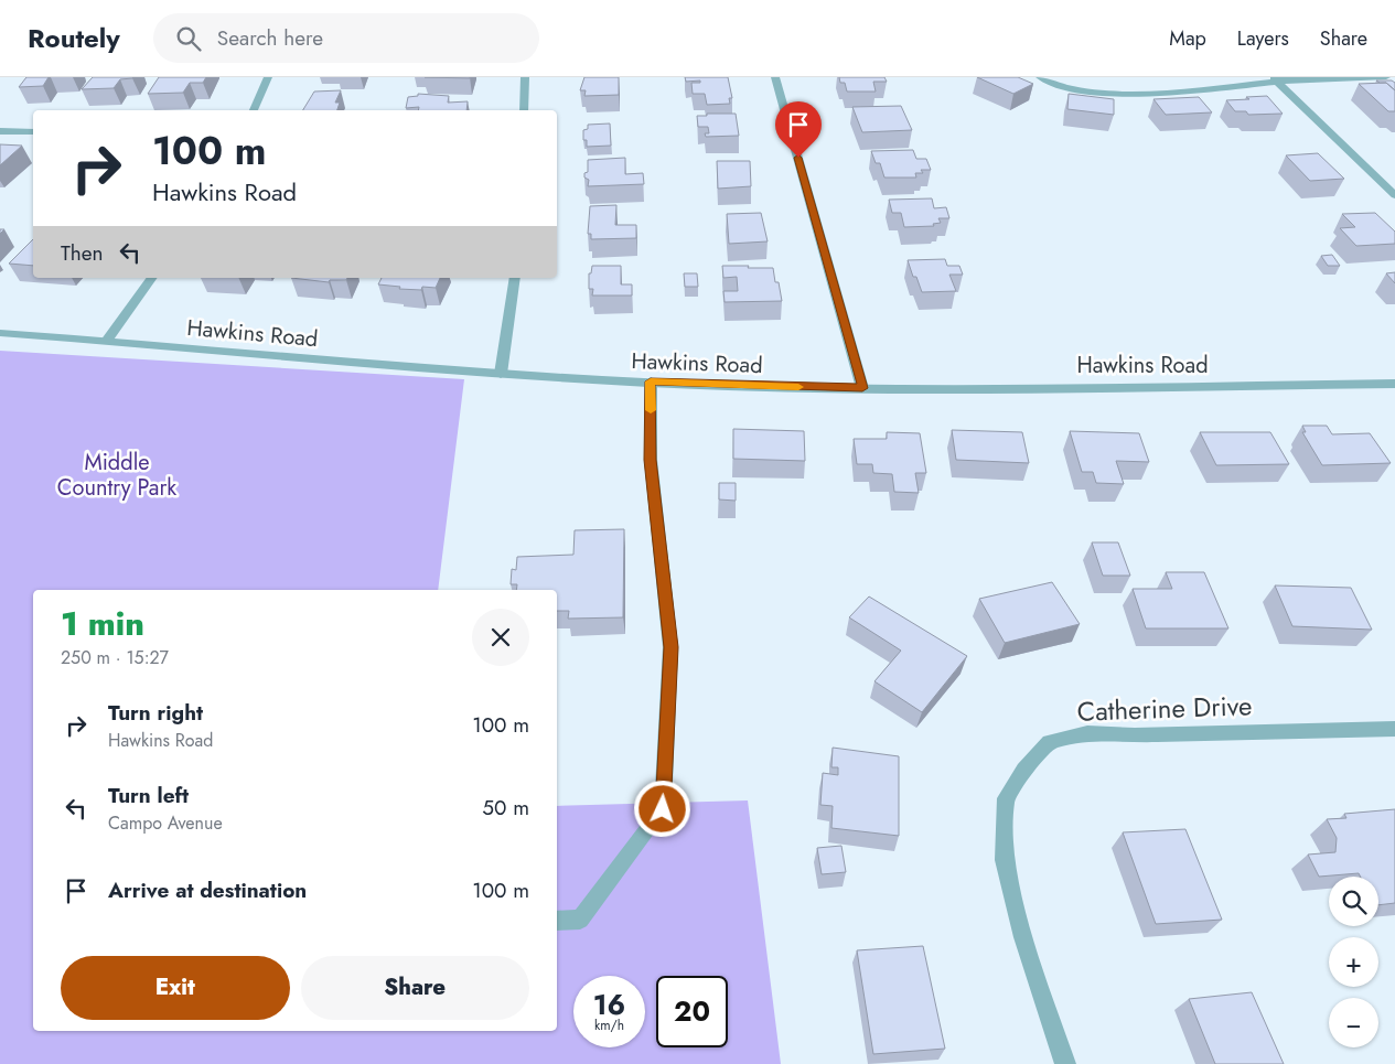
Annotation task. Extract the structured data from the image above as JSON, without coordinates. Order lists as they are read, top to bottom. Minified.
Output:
{"streets":{"street":["Hawkins Road","Catherine Drive"]},"parks":["Middle Country Park"],"page":{"header":"Routely","search":"Search here","nav":["Map","Layers","Share"],"turn":["100 m","Hawkins Road"],"then":"Then","heading":["1 min","250 m · 15:27"],"list":[{"name":"Turn right","note":"Hawkins Road","value":"100 m"},{"name":"Turn left","note":"Campo Avenue","value":"50 m"},{"name":"Arrive at destination","value":"100 m"}],"map_buttons":["+","−"],"buttons":["Exit","Share"],"speed":"16 km/h","limit":"20"}}
